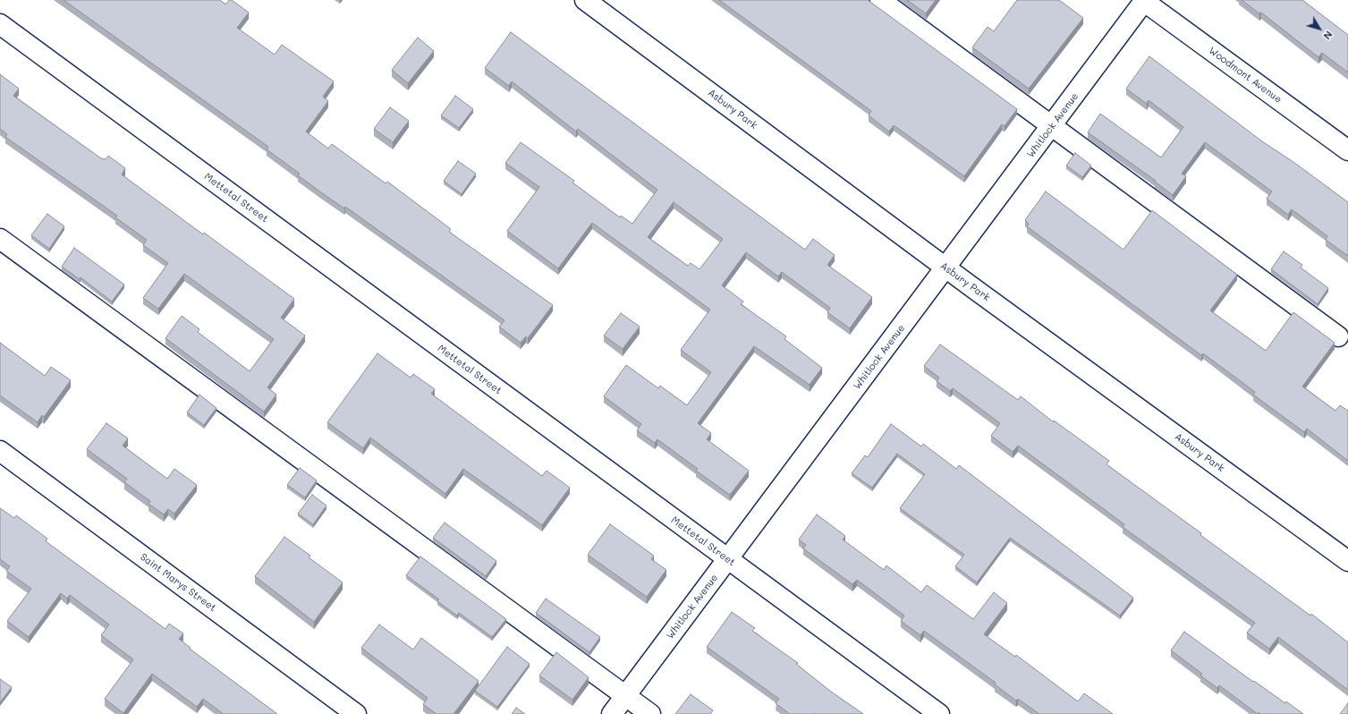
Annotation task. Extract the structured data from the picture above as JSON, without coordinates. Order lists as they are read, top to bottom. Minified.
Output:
{"streets":{"street":["Woodmont Avenue","Asbury Park","Whitlock Avenue","Mettetal Street","Saint Marys Street"]},"crossings":[["Woodmont Avenue","Whitlock Avenue"],["Asbury Park","Whitlock Avenue"],["Whitlock Avenue","Mettetal Street"]],"north":"bottom right"}
